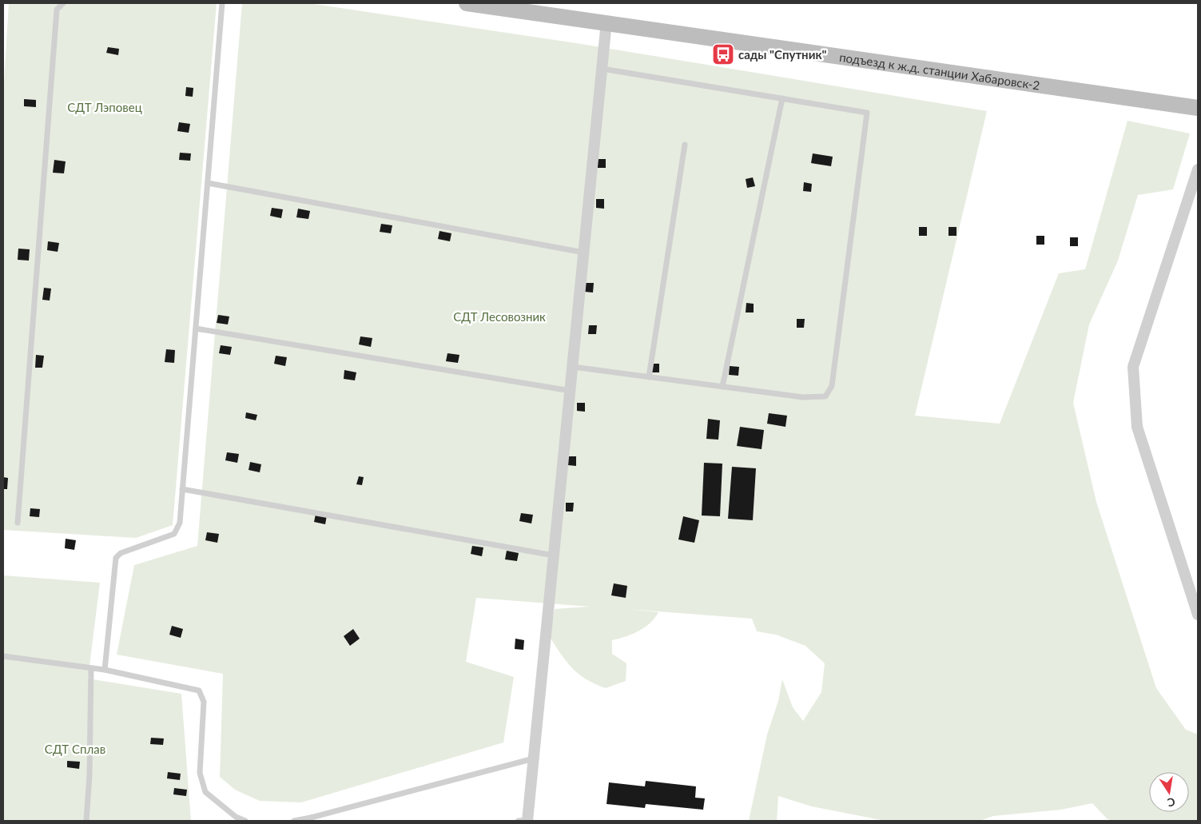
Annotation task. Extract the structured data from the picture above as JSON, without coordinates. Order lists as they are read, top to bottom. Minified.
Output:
{"streets":{"street":["подъезд к ж.д. станции Хабаровск-2"]},"parks":["СДТ Лэповец","СДТ Лесовозник","СДТ Сплав"],"places":{"bus stop":["сады \"Спутник\""]},"north":"bottom"}
